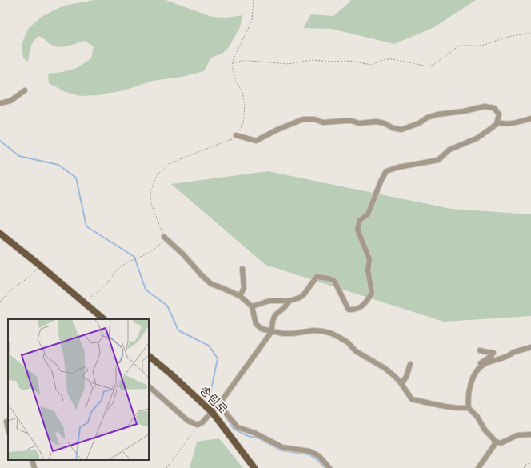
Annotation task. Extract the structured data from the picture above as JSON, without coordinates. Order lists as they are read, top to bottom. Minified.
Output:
{"streets":{"main road":["송림로"]}}
